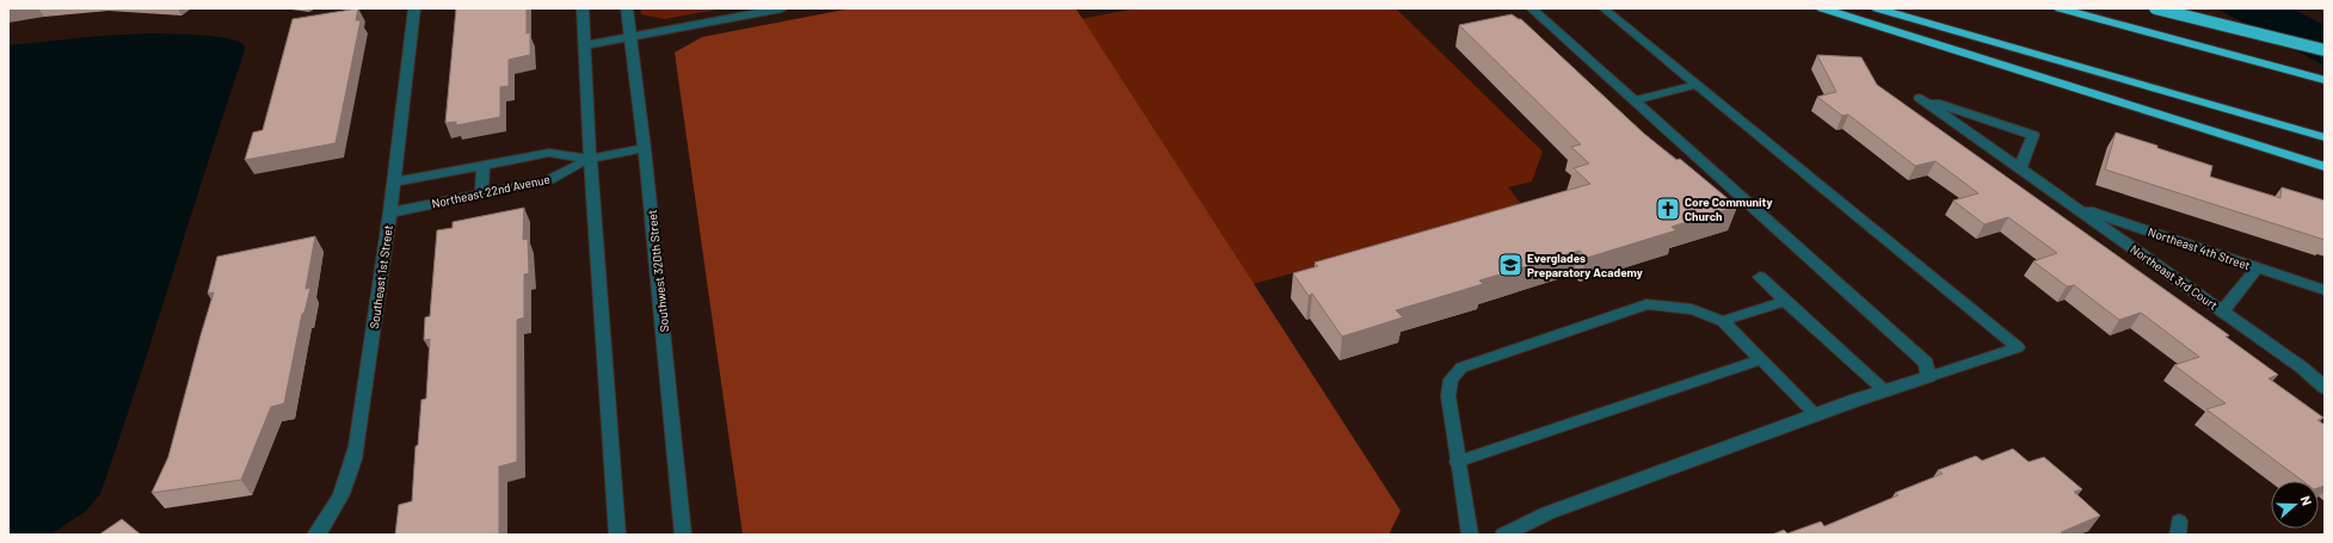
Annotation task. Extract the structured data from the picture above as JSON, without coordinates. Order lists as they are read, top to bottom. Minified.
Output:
{"streets":{"street":["Northeast 22nd Avenue","Northeast 4th Street","Southwest 320th Street","Southeast 1st Street","Northeast 3rd Court"]},"crossings":[["Northeast 22nd Avenue","Southeast 1st Street"],["Northeast 4th Street","Northeast 3rd Court"]],"places":{"church":["Core Community Church"],"school or university":["Everglades Preparatory Academy"]},"north":"right"}
